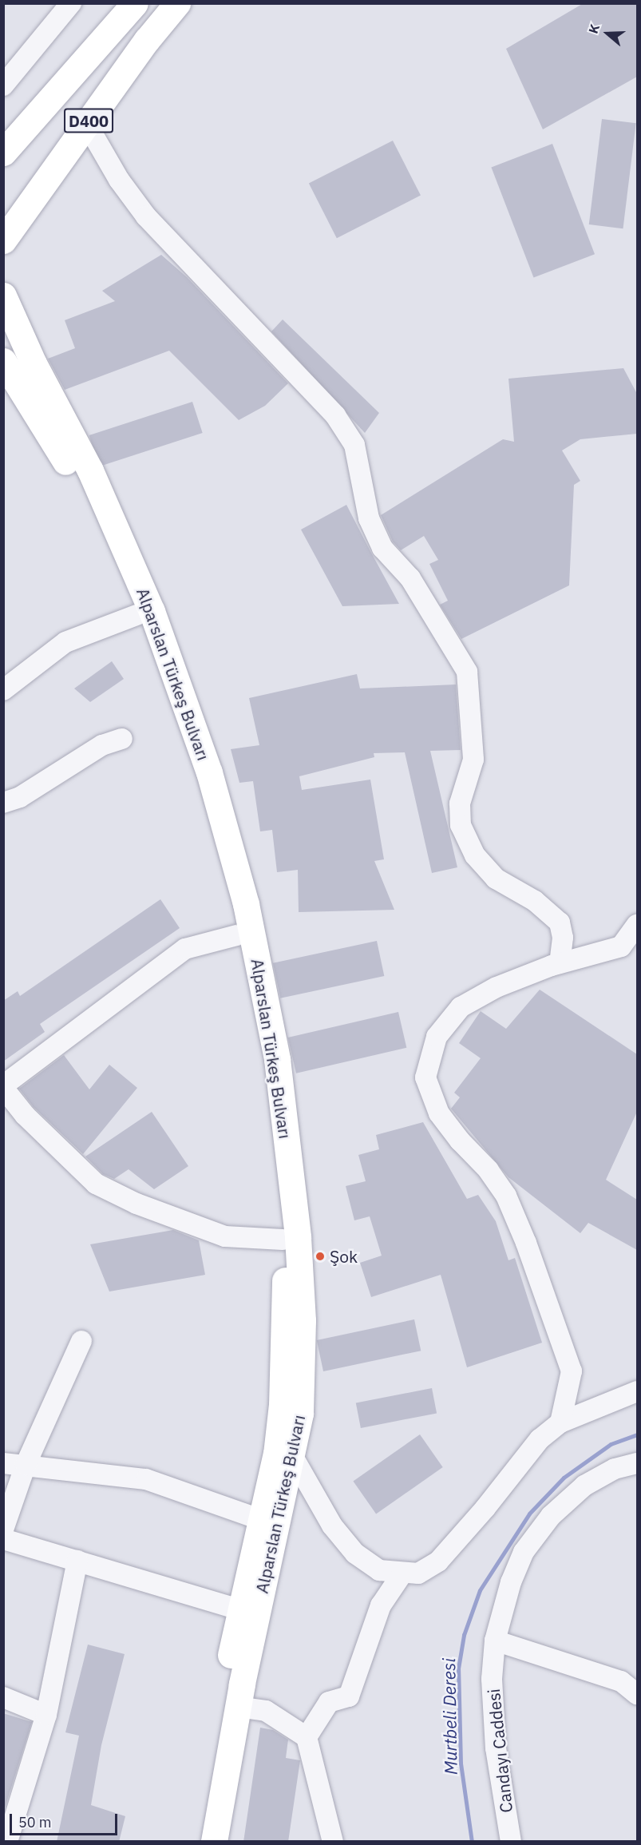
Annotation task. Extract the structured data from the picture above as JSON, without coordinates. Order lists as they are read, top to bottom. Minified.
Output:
{"streets":{"main road":["D400","Alparslan Türkeş Bulvarı"],"street":["Candayı Caddesi"]},"water":["Murtbeli Deresi"],"places":["Şok"],"scale_bar":"50 m","north":"left"}
